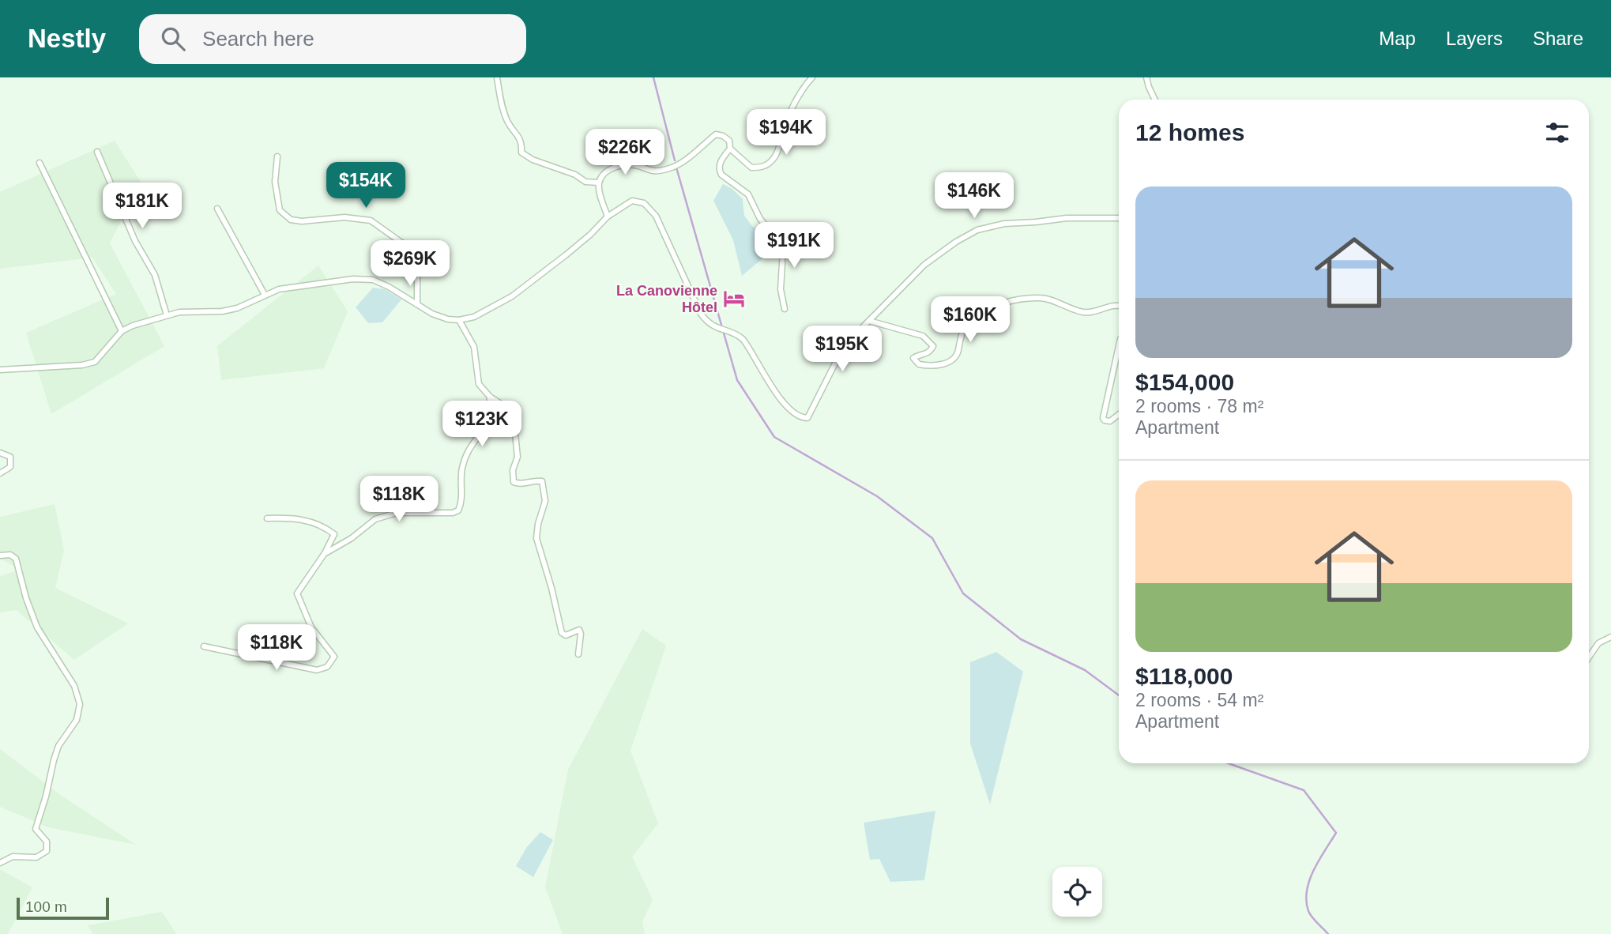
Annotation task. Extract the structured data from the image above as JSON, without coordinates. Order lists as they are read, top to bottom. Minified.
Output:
{"places":{"hotel":["La Canovienne Hôtel"]},"scale_bar":"100 m","page":{"header":"Nestly","search":"Search here","nav":["Map","Layers","Share"],"heading":"12 homes","price":["$194K","$226K","$154K","$146K","$181K","$191K","$269K","$160K","$195K","$123K","$118K","$118K"],"list":[{"name":"$154,000","note":"2 rooms · 78 m² · Apartment"},{"name":"$118,000","note":"2 rooms · 54 m² · Apartment"}],"scale":"100 m"}}
